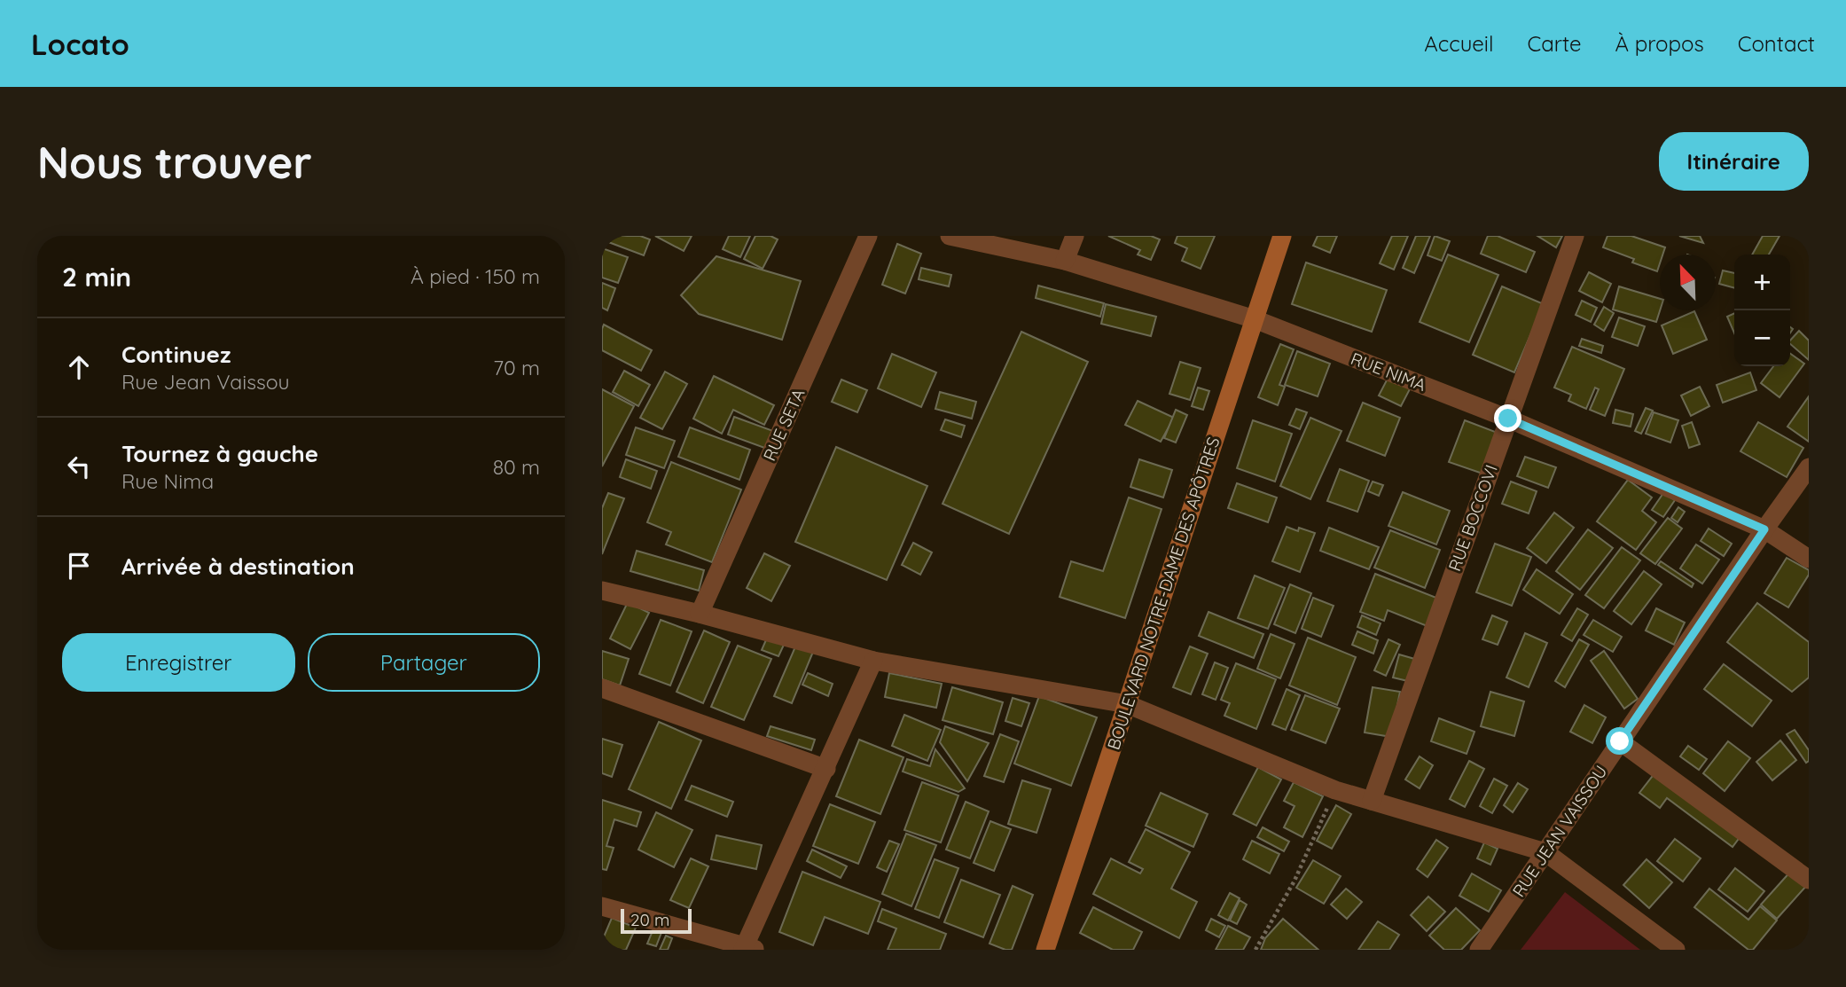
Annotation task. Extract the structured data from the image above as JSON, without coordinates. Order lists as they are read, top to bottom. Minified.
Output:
{"streets":{"street":["RUE NIMA","RUE SETA","RUE BOCCOVI","BOULEVARD NOTRE-DAME DES APÔTRES","RUE JEAN VAISSOU"]},"crossings":[["RUE NIMA","RUE BOCCOVI"],["RUE NIMA","BOULEVARD NOTRE-DAME DES APÔTRES"],["RUE NIMA","RUE JEAN VAISSOU"]],"scale_bar":"20 m","north":"top left","page":{"header":"Locato","nav":["Accueil","Carte","À propos","Contact"],"buttons":["Itinéraire",["Enregistrer","Partager"]],"title":"Nous trouver","heading":["2 min","À pied · 150 m"],"map_buttons":["+","−"],"list":[["Continuez","Rue Jean Vaissou","70 m"],["Tournez à gauche","Rue Nima","80 m"],"Arrivée à destination"],"scale":"20 m"}}
